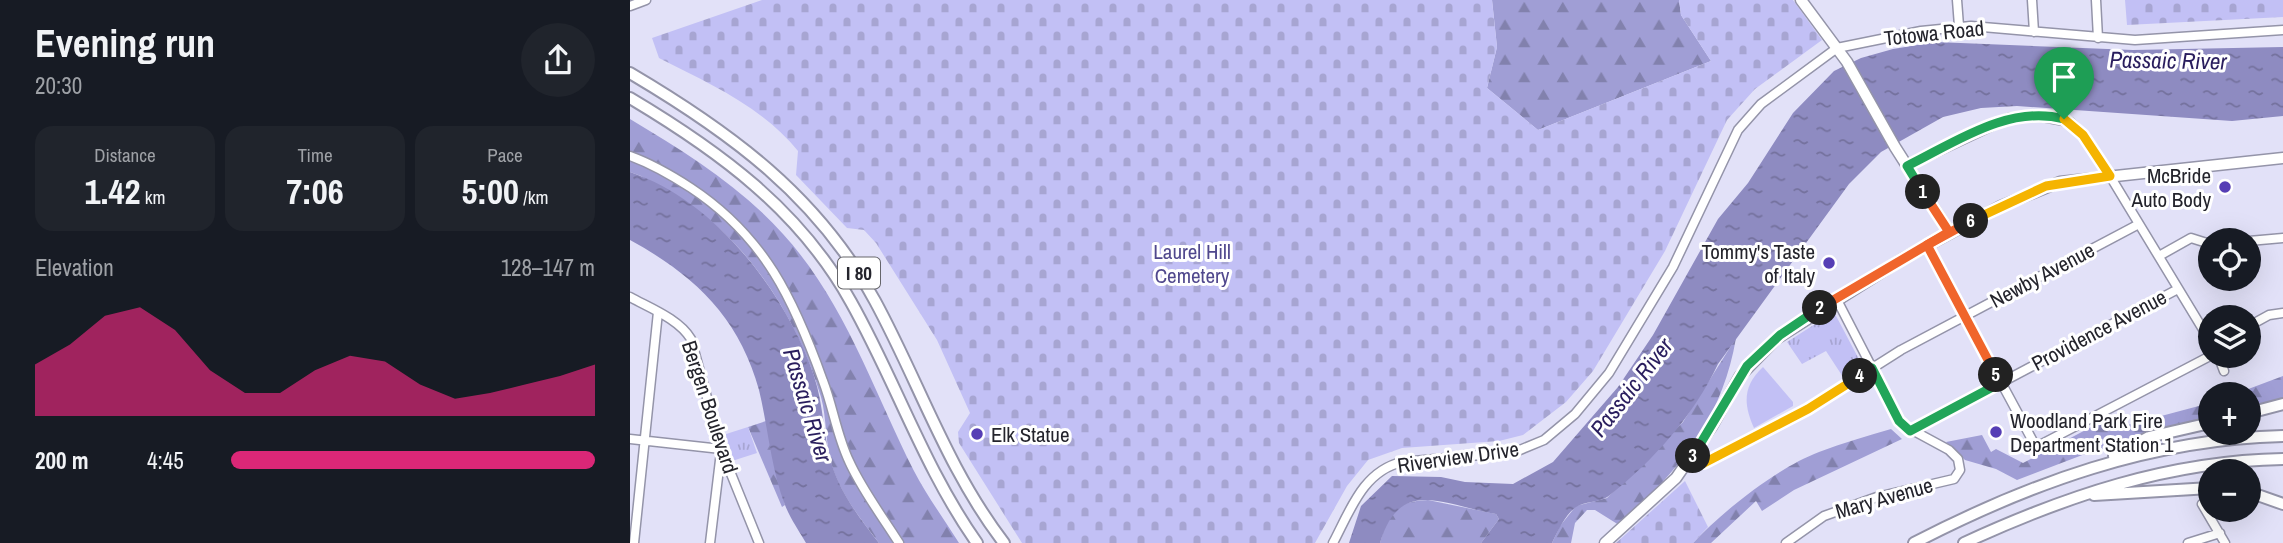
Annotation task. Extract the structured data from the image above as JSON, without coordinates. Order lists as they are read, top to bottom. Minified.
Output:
{"streets":{"highway":["I 80"],"street":["Totowa Road","Newby Avenue","Providence Avenue","Bergen Boulevard","Riverview Drive","Mary Avenue"]},"crossings":[["Totowa Road","Riverview Drive"],["Providence Avenue","Mary Avenue"]],"water":["Passaic River"],"parks":["Laurel Hill Cemetery"],"places":["McBride Auto Body","Tommy's Taste of Italy","Woodland Park Fire Department Station 1","Elk Statue"],"page":{"heading":["Evening run","20:30"],"stats":[["Distance","1.42 km"],["Time","7:06"],["Pace","5:00 /km"]],"pins":["1","6","2","5","4","3"],"map_buttons":["+","−"],"chart":["Elevation","128–147 m"],"list":[{"name":"200 m","note":"4:45"}]}}
